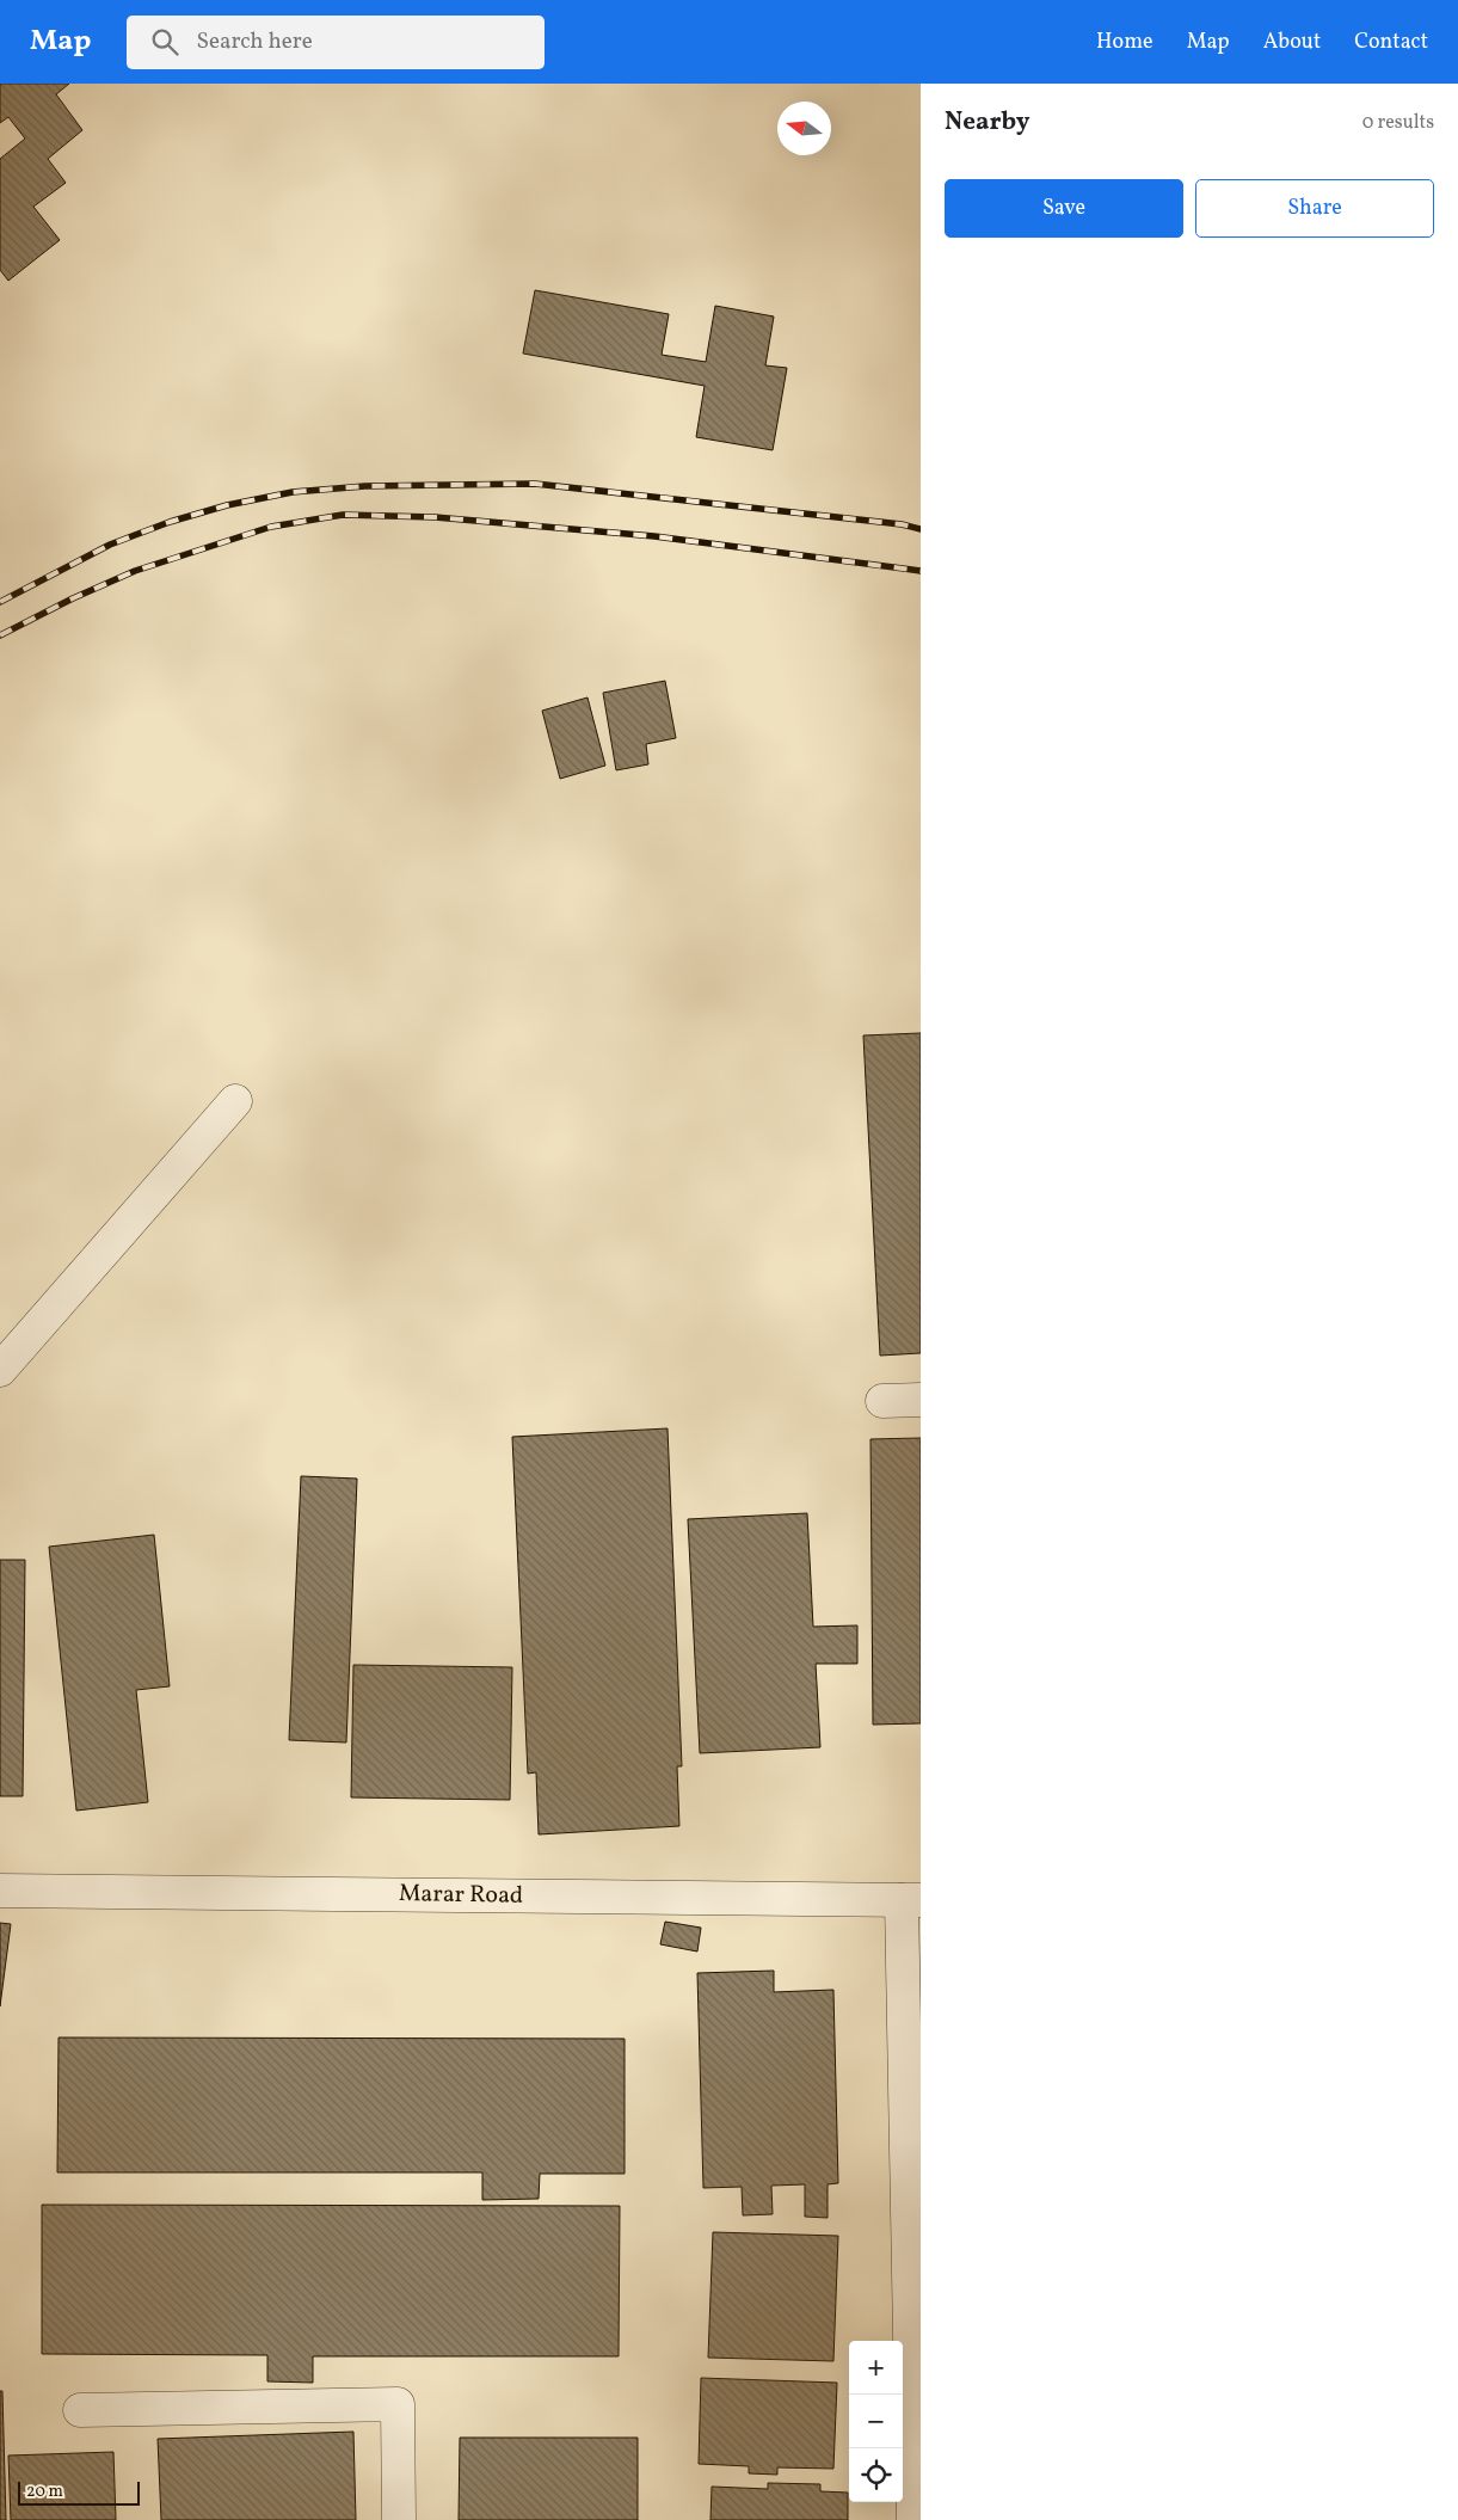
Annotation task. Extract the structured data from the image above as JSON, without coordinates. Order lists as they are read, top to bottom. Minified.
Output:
{"streets":{"street":["Marar Road"]},"scale_bar":"20 m","north":"left","page":{"header":"Map","search":"Search here","nav":["Home","Map","About","Contact"],"heading":["Nearby","0 results"],"buttons":["Save","Share"],"map_buttons":["+","−"],"scale":"20 m"}}
